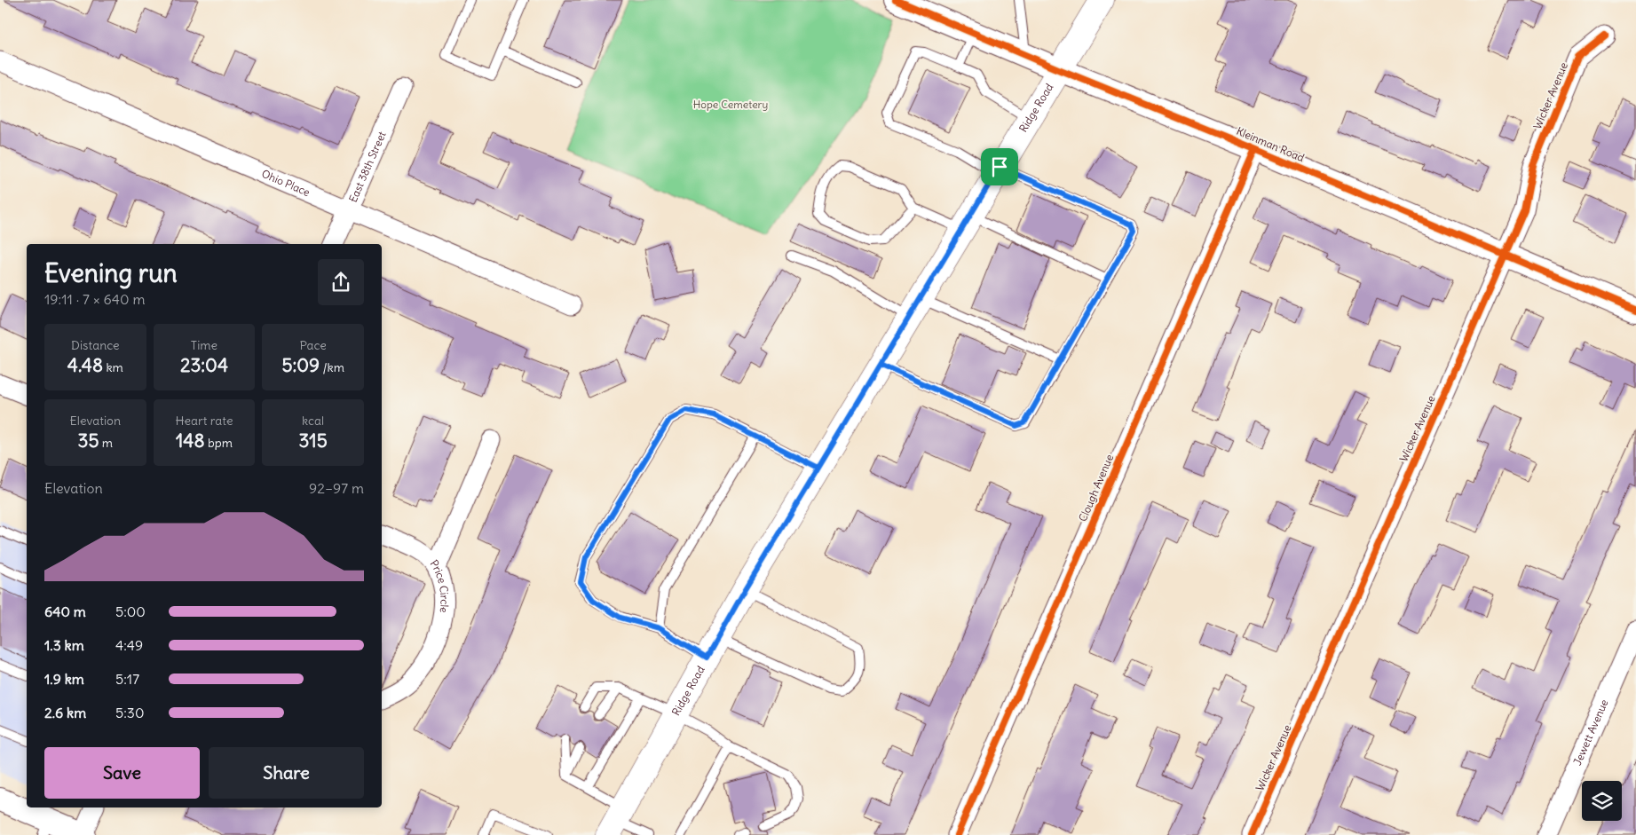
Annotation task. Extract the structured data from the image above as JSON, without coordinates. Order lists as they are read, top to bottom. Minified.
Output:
{"streets":{"main road":["Ridge Road"],"street":["Wicker Avenue","Kleinman Road","East 38th Street","Ohio Place","Clough Avenue","Price Circle","Jewett Avenue"]},"crossings":[["Wicker Avenue","Kleinman Road"],["Ridge Road","Kleinman Road"],["Kleinman Road","Clough Avenue"],["East 38th Street","Ohio Place"]],"parks":["Hope Cemetery"],"page":{"heading":["Evening run","19:11 · 7 × 640 m"],"stats":[["Distance","4.48 km"],["Time","23:04"],["Pace","5:09 /km"],["Elevation","35 m"],["Heart rate","148 bpm"],["kcal","315"]],"chart":["Elevation","92–97 m"],"list":[{"name":"640 m","note":"5:00"},{"name":"1.3 km","note":"4:49"},{"name":"1.9 km","note":"5:17"},{"name":"2.6 km","note":"5:30"}],"buttons":["Save","Share"]}}
